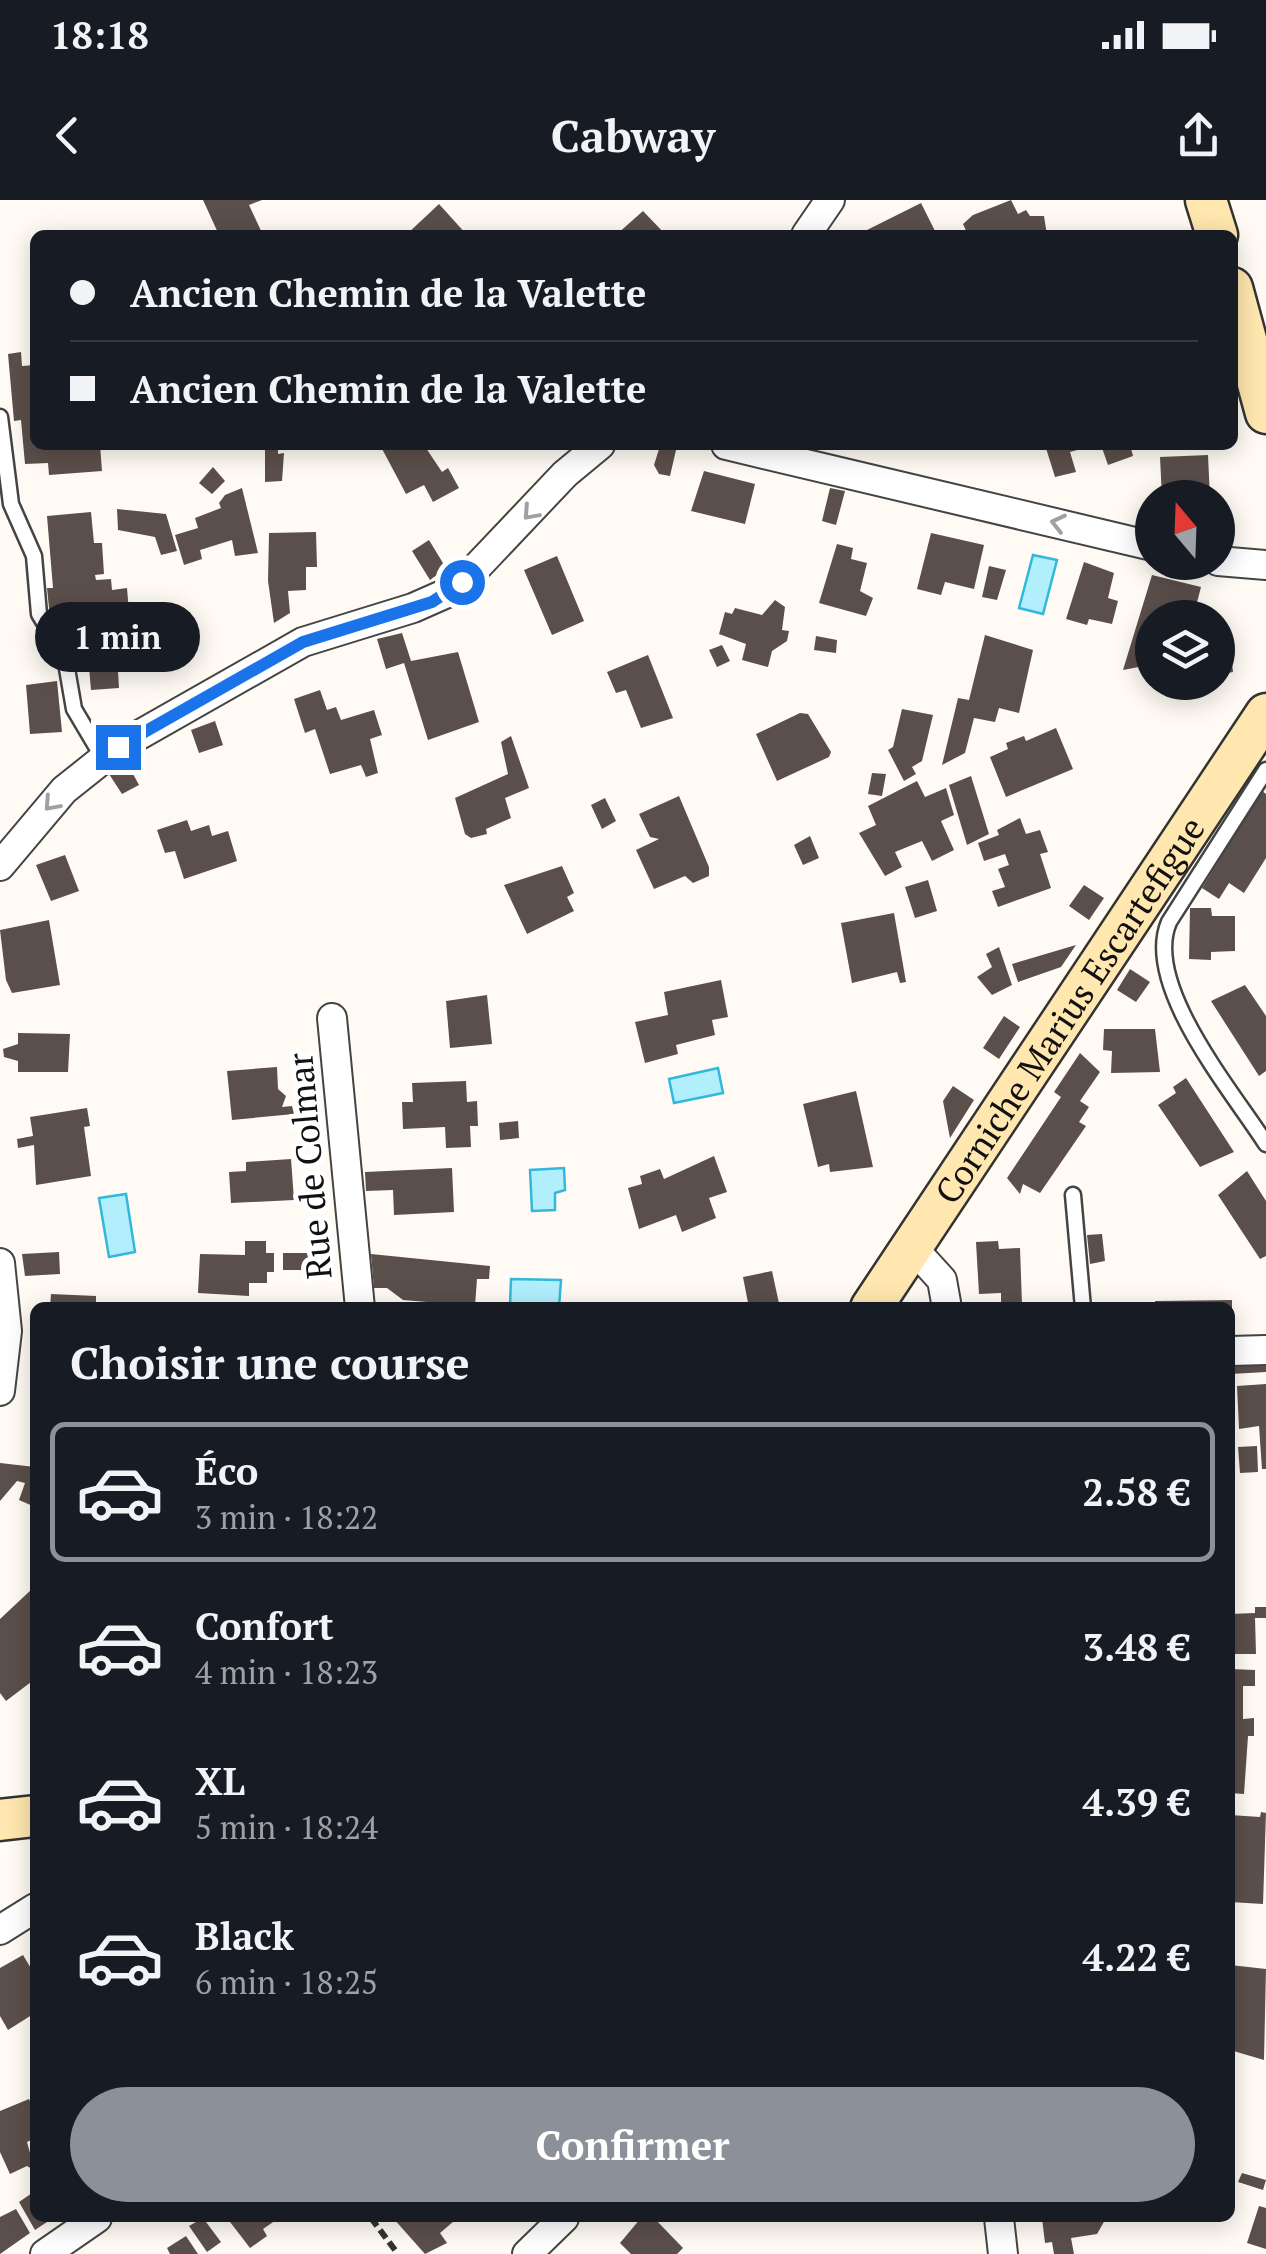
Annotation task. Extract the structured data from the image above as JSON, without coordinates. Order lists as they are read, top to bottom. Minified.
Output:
{"streets":{"main road":["Corniche Marius Escartefigue"],"street":["Rue de Colmar"]},"north":"top","page":{"status":"18:18","header":"Cabway","banner":["Ancien Chemin de la Valette","Ancien Chemin de la Valette"],"bubble":"1 min","heading":"Choisir une course","list":[{"name":"Éco","note":"3 min · 18:22","value":"2.58 €"},{"name":"Confort","note":"4 min · 18:23","value":"3.48 €"},{"name":"XL","note":"5 min · 18:24","value":"4.39 €"},{"name":"Black","note":"6 min · 18:25","value":"4.22 €"}],"buttons":"Confirmer"}}
